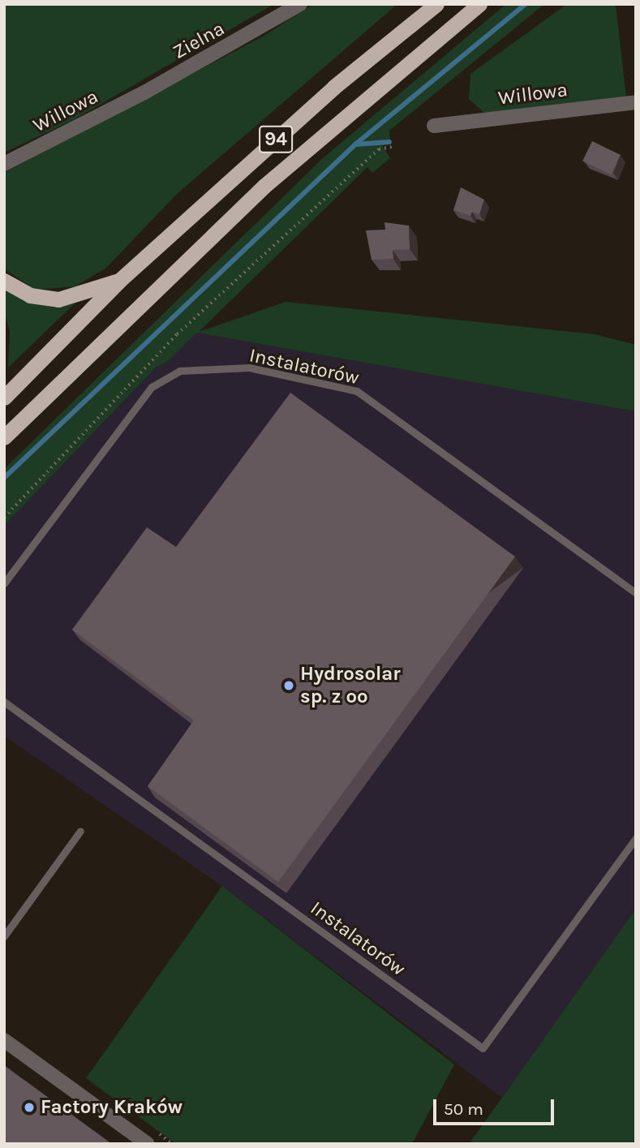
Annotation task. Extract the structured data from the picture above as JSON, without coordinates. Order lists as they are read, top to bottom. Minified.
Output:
{"streets":{"highway":["94"],"street":["Zielna","Willowa"],"lane":["Instalatorów"]},"crossings":[["Zielna","Willowa"]],"places":["Hydrosolar sp. z oo","Factory Kraków"],"scale_bar":"50 m"}
